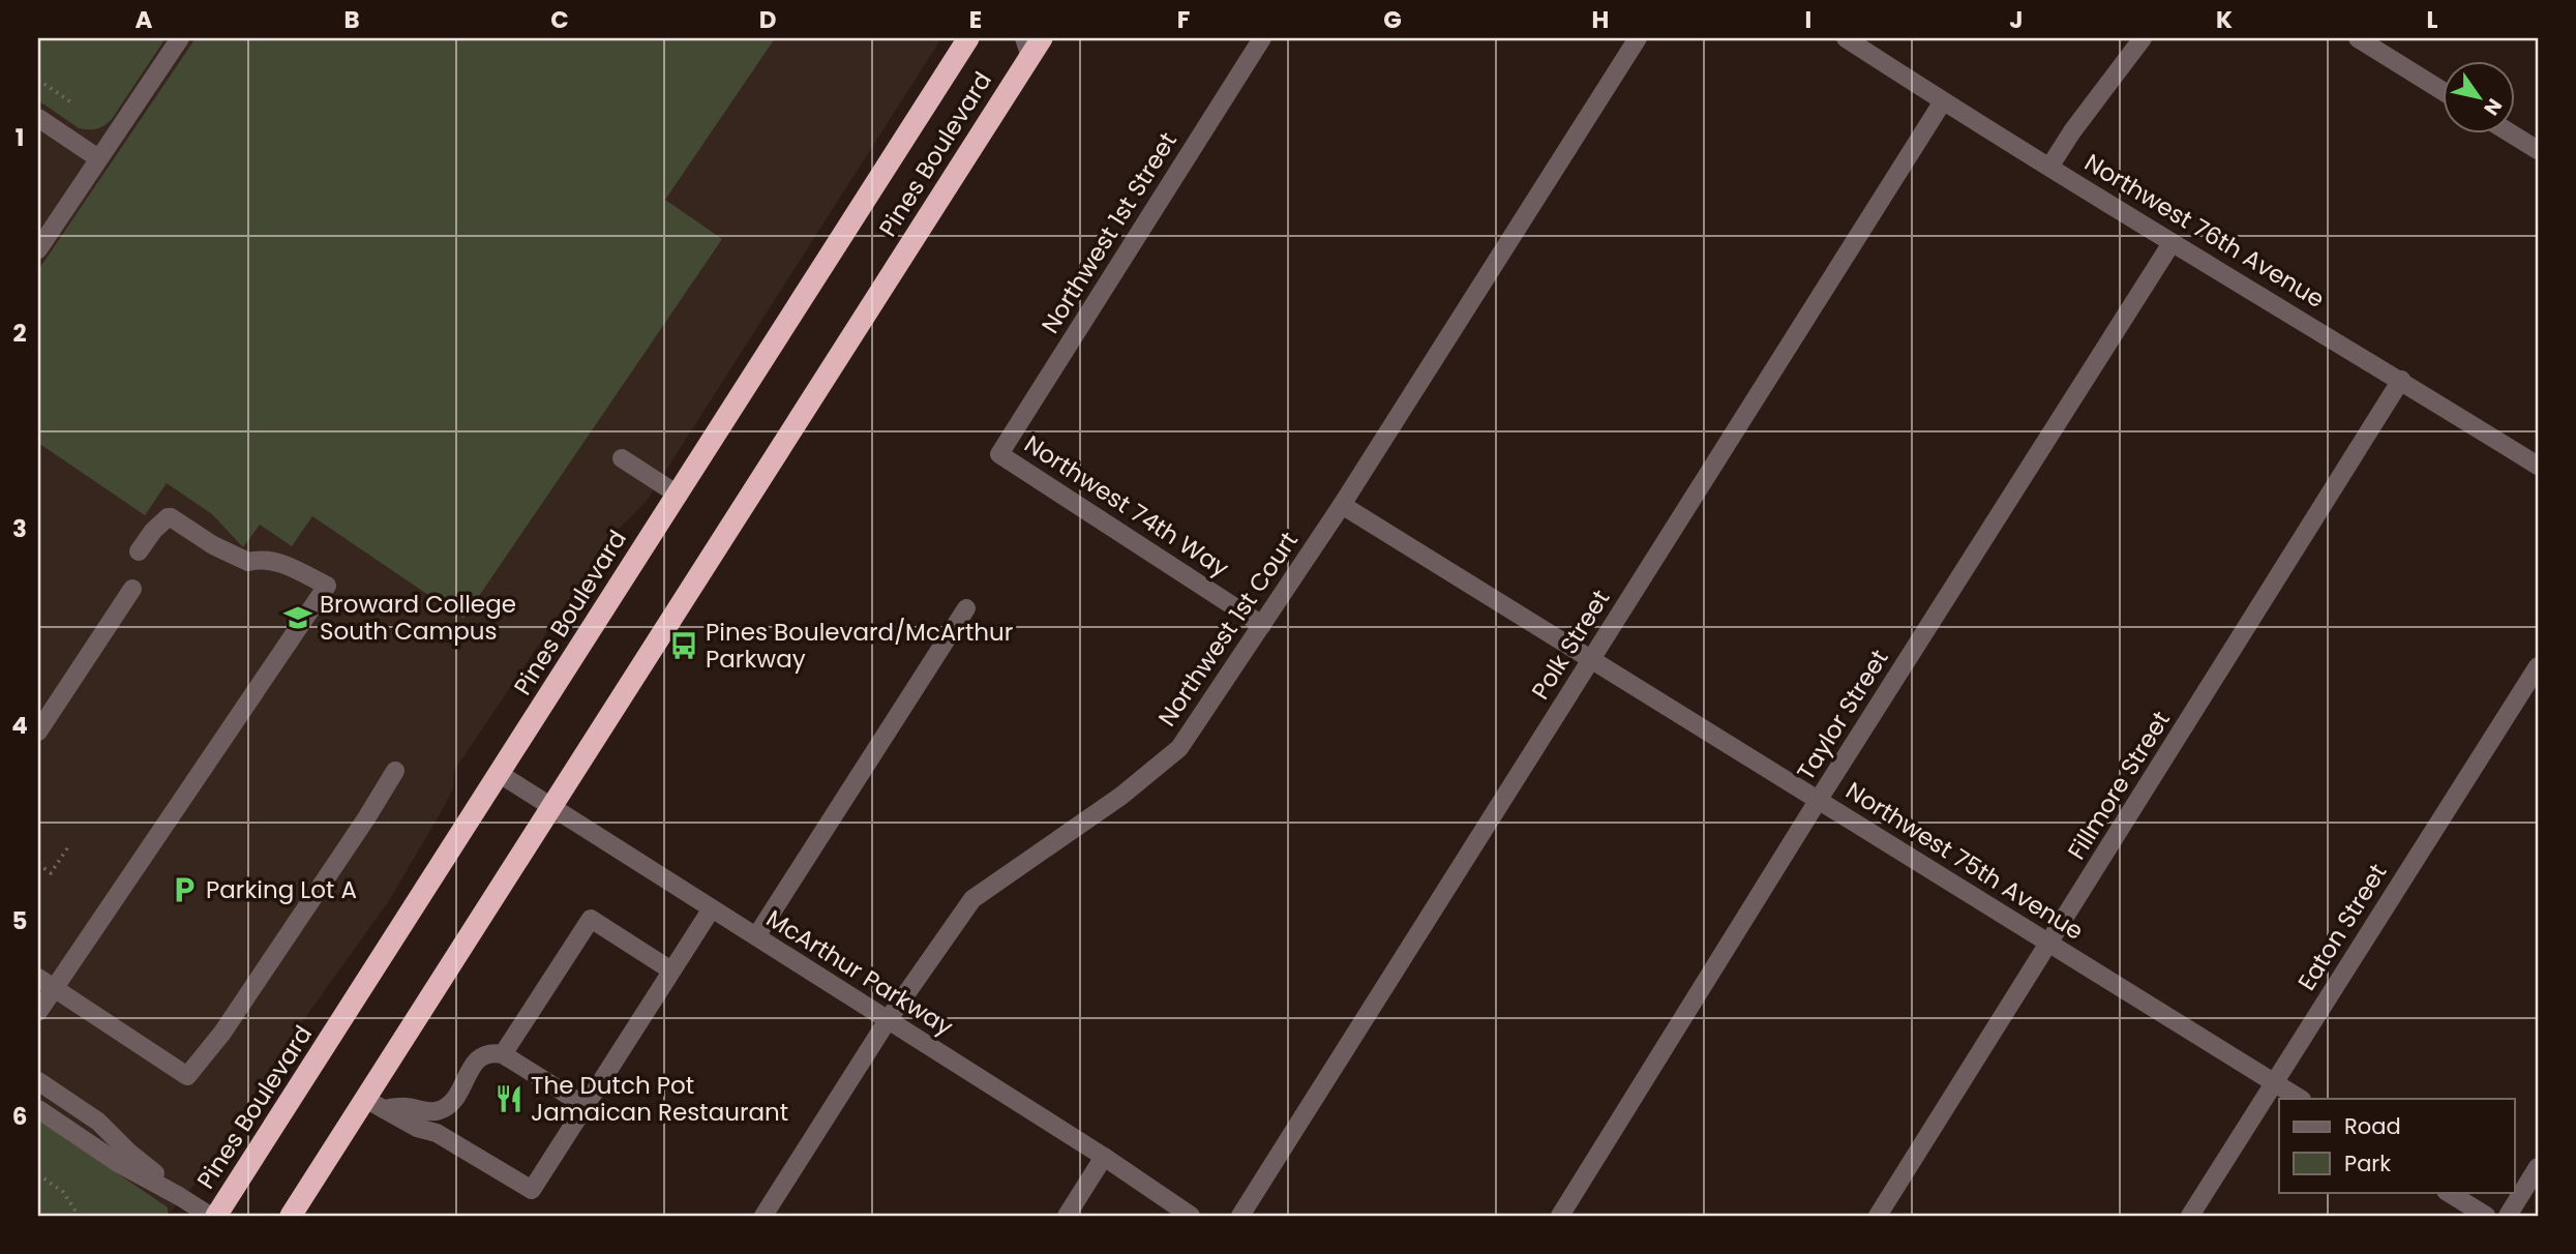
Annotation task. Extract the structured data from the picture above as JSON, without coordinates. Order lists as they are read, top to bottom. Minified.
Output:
{"streets":{"highway":["Pines Boulevard"],"street":["Northwest 76th Avenue","Northwest 1st Street","Northwest 74th Way","Northwest 1st Court","Polk Street","Taylor Street","Fillmore Street","Northwest 75th Avenue","Eaton Street","McArthur Parkway"]},"crossings":[["Pines Boulevard","McArthur Parkway"],["Northwest 76th Avenue","Polk Street"],["Northwest 76th Avenue","Taylor Street"],["Northwest 76th Avenue","Fillmore Street"],["Northwest 1st Street","Northwest 74th Way"],["Northwest 74th Way","Northwest 1st Court"],["Northwest 1st Court","Northwest 75th Avenue"],["Northwest 1st Court","McArthur Parkway"],["Polk Street","Northwest 75th Avenue"],["Taylor Street","Northwest 75th Avenue"],["Fillmore Street","Northwest 75th Avenue"],["Northwest 75th Avenue","Eaton Street"]],"places":{"school or university":["Broward College South Campus"],"bus stop":["Pines Boulevard/McArthur Parkway"],"parking":["Parking Lot A"],"restaurant":["The Dutch Pot Jamaican Restaurant"]},"legend":["Road","Park"],"north":"bottom right","grid":{"columns":["A","B","C","D","E","F","G","H","I","J","K","L"],"rows":["1","2","3","4","5","6"]}}
